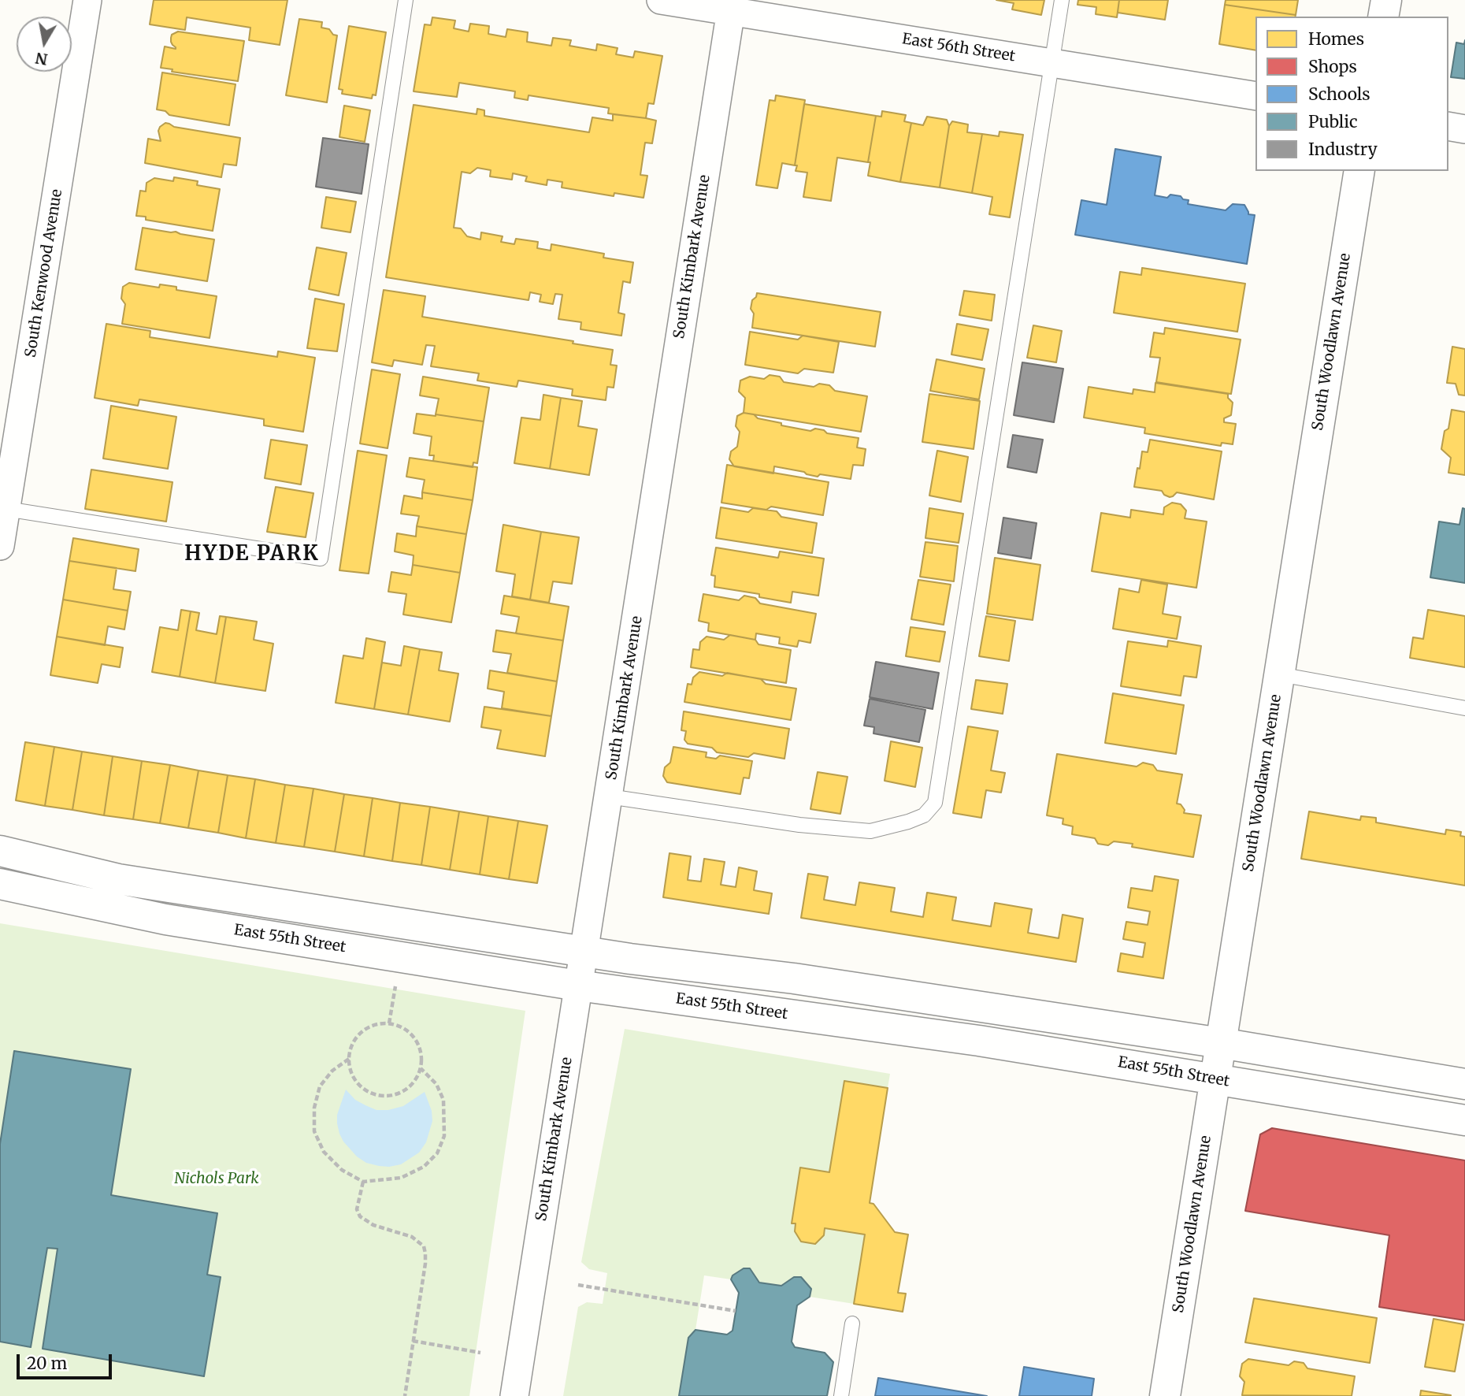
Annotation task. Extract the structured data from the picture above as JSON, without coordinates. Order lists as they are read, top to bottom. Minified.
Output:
{"streets":{"street":["East 56th Street","South Kimbark Avenue","South Kenwood Avenue","South Woodlawn Avenue","East 55th Street"]},"crossings":[["East 56th Street","South Kimbark Avenue"],["South Kimbark Avenue","East 55th Street"],["South Woodlawn Avenue","East 55th Street"]],"districts":["HYDE PARK"],"parks":["Nichols Park"],"legend":["Homes","Shops","Schools","Public","Industry"],"scale_bar":"20 m","north":"bottom"}
